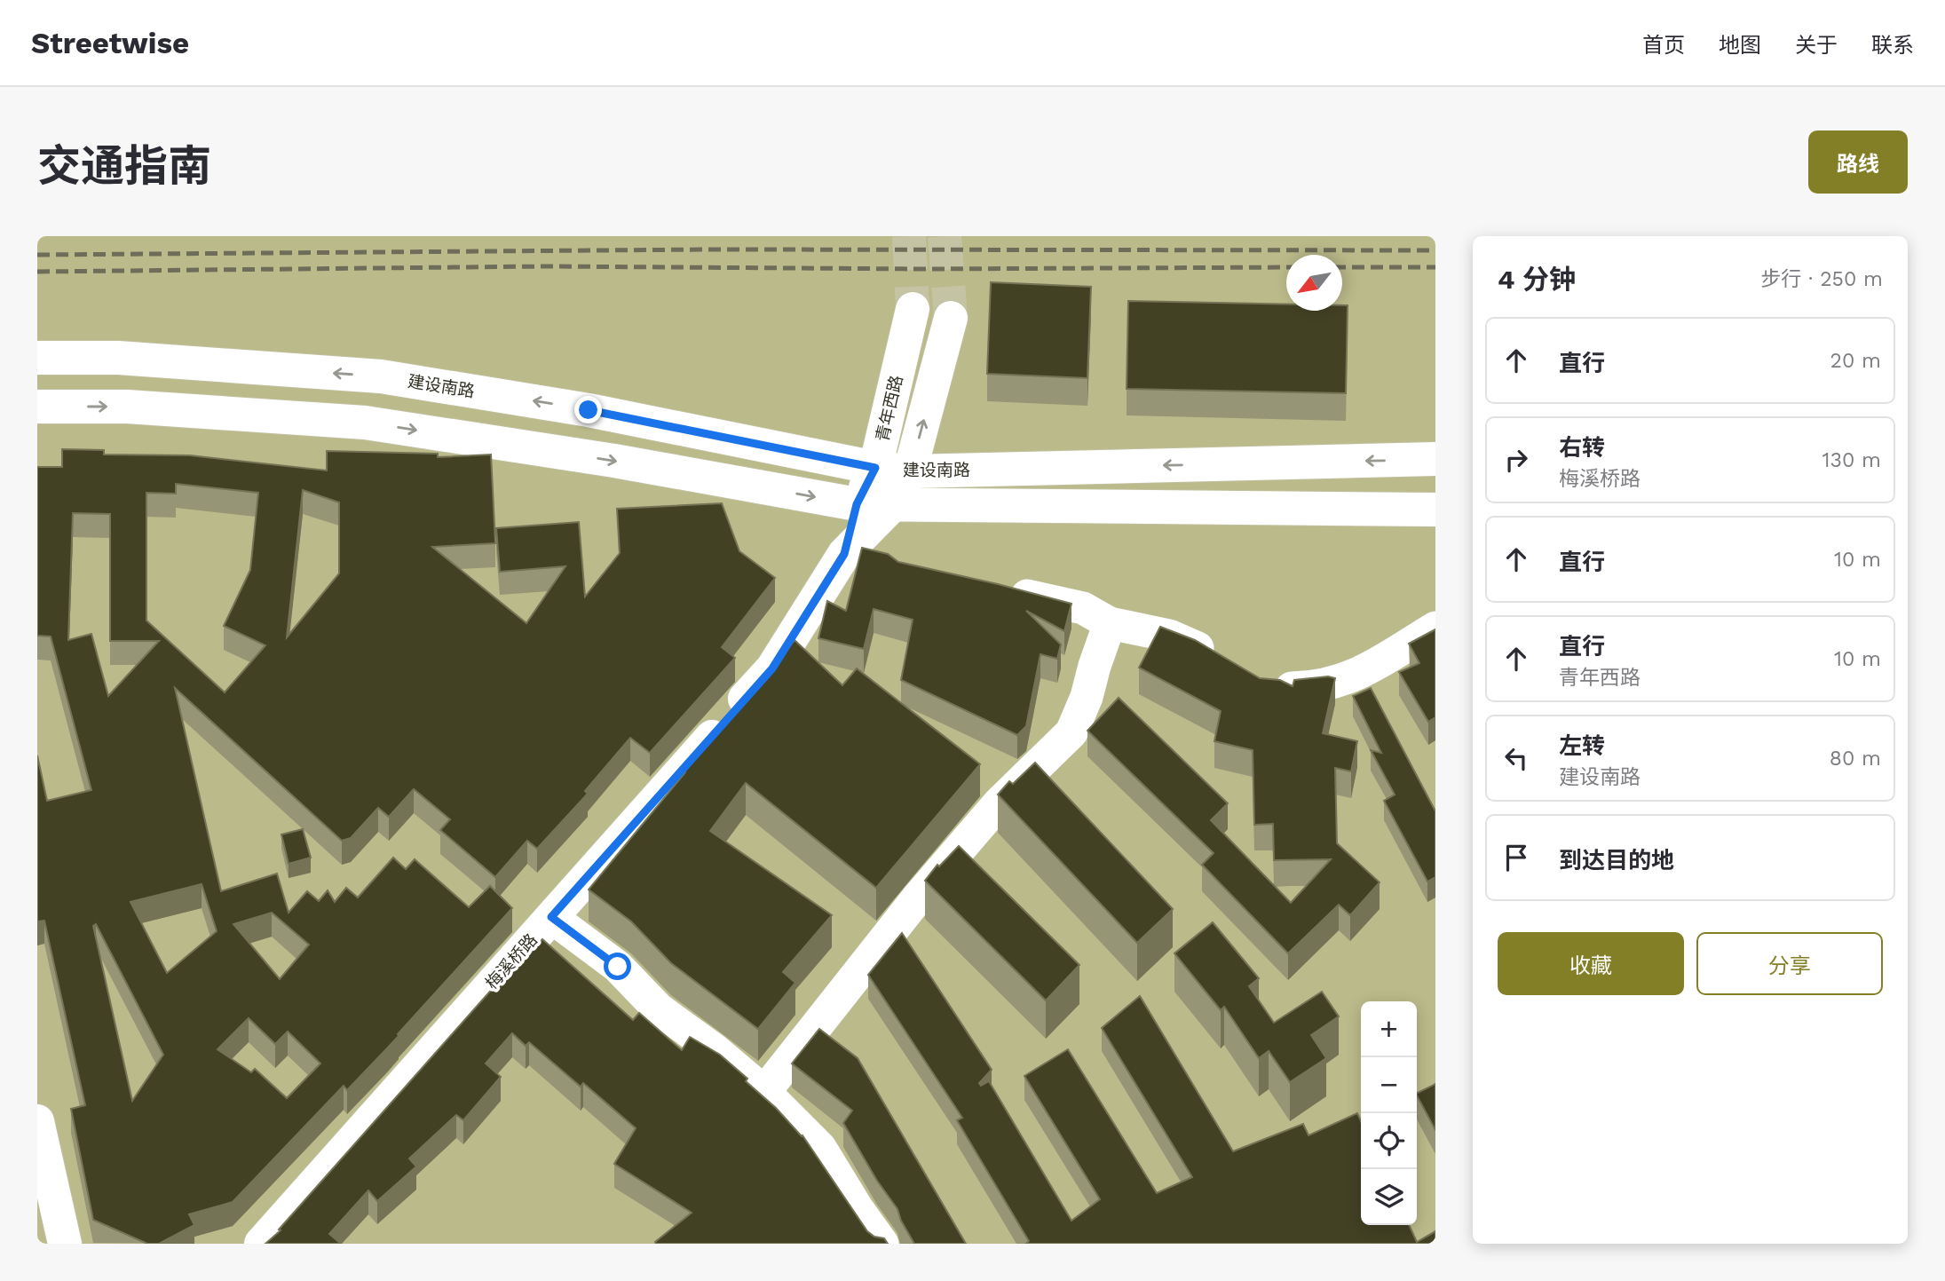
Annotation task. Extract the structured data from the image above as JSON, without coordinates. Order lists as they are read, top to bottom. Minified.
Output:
{"streets":{"main road":["建设南路","青年西路","梅溪桥路"]},"crossings":[["建设南路","青年西路"],["青年西路","梅溪桥路"]],"north":"bottom left","page":{"header":"Streetwise","nav":["首页","地图","关于","联系"],"title":"交通指南","buttons":["路线",["收藏","分享"]],"heading":["4 分钟","步行 · 250 m"],"list":[["直行","20 m"],["右转","梅溪桥路","130 m"],["直行","10 m"],["直行","青年西路","10 m"],["左转","建设南路","80 m"],"到达目的地"],"map_buttons":["+","−"]}}
